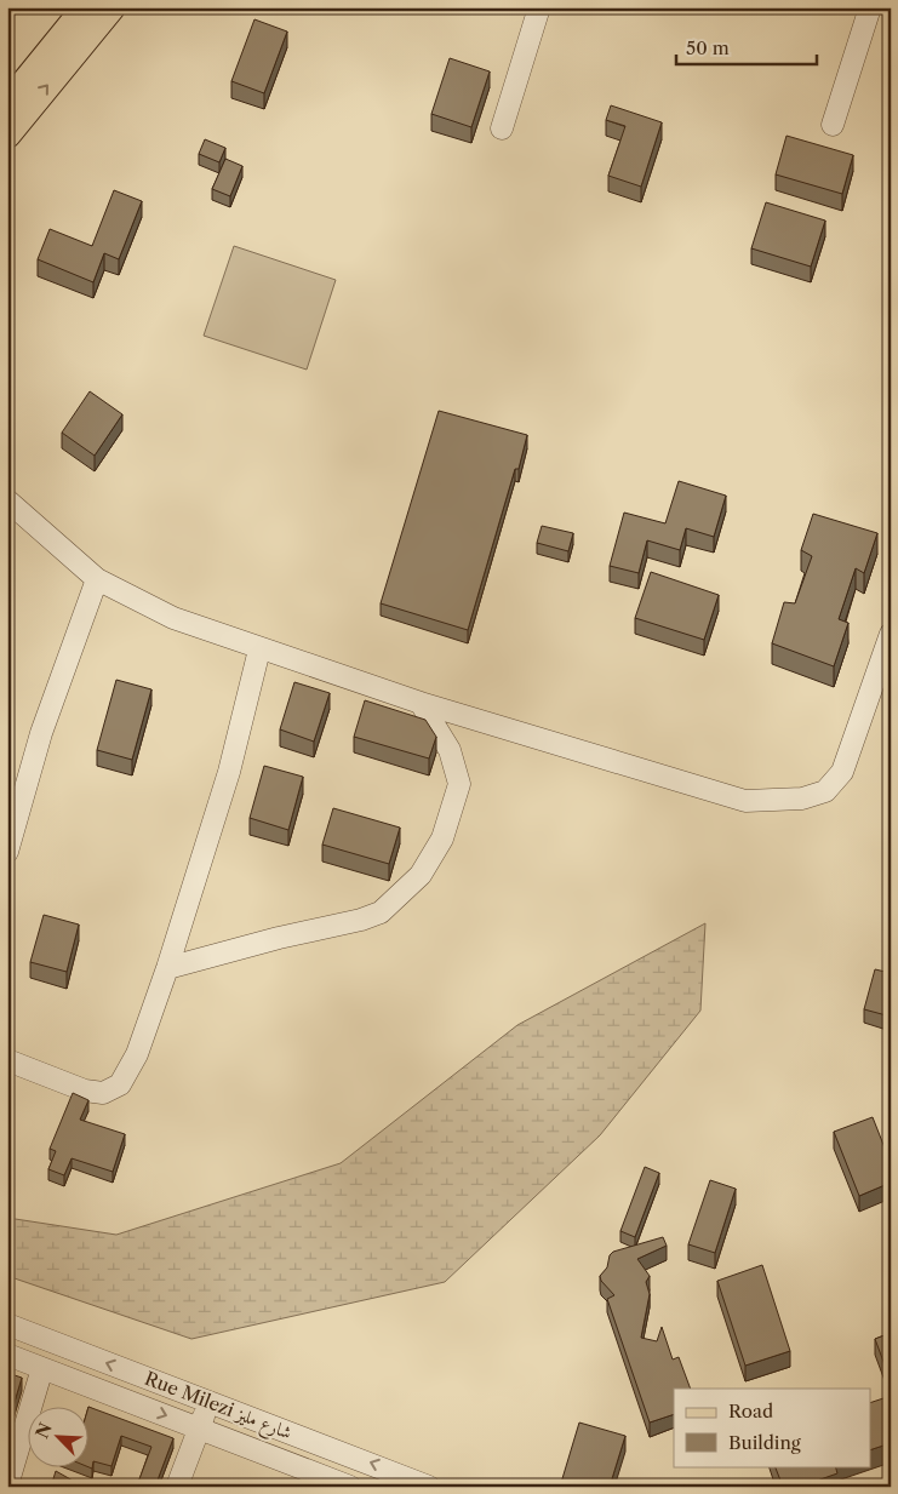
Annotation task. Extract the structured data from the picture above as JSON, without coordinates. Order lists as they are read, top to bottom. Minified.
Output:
{"streets":{"street":["Rue Milezi شارع مليز"]},"legend":["Road","Building"],"scale_bar":"50 m","north":"top left"}
